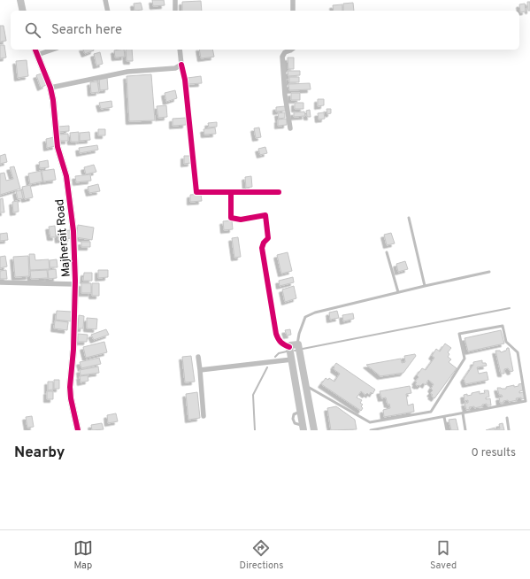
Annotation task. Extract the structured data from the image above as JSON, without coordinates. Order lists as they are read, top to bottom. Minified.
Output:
{"streets":{"street":["Majherait Road"]},"page":{"search":"Search here","heading":["Nearby","0 results"],"nav":["Map","Directions","Saved"]}}
